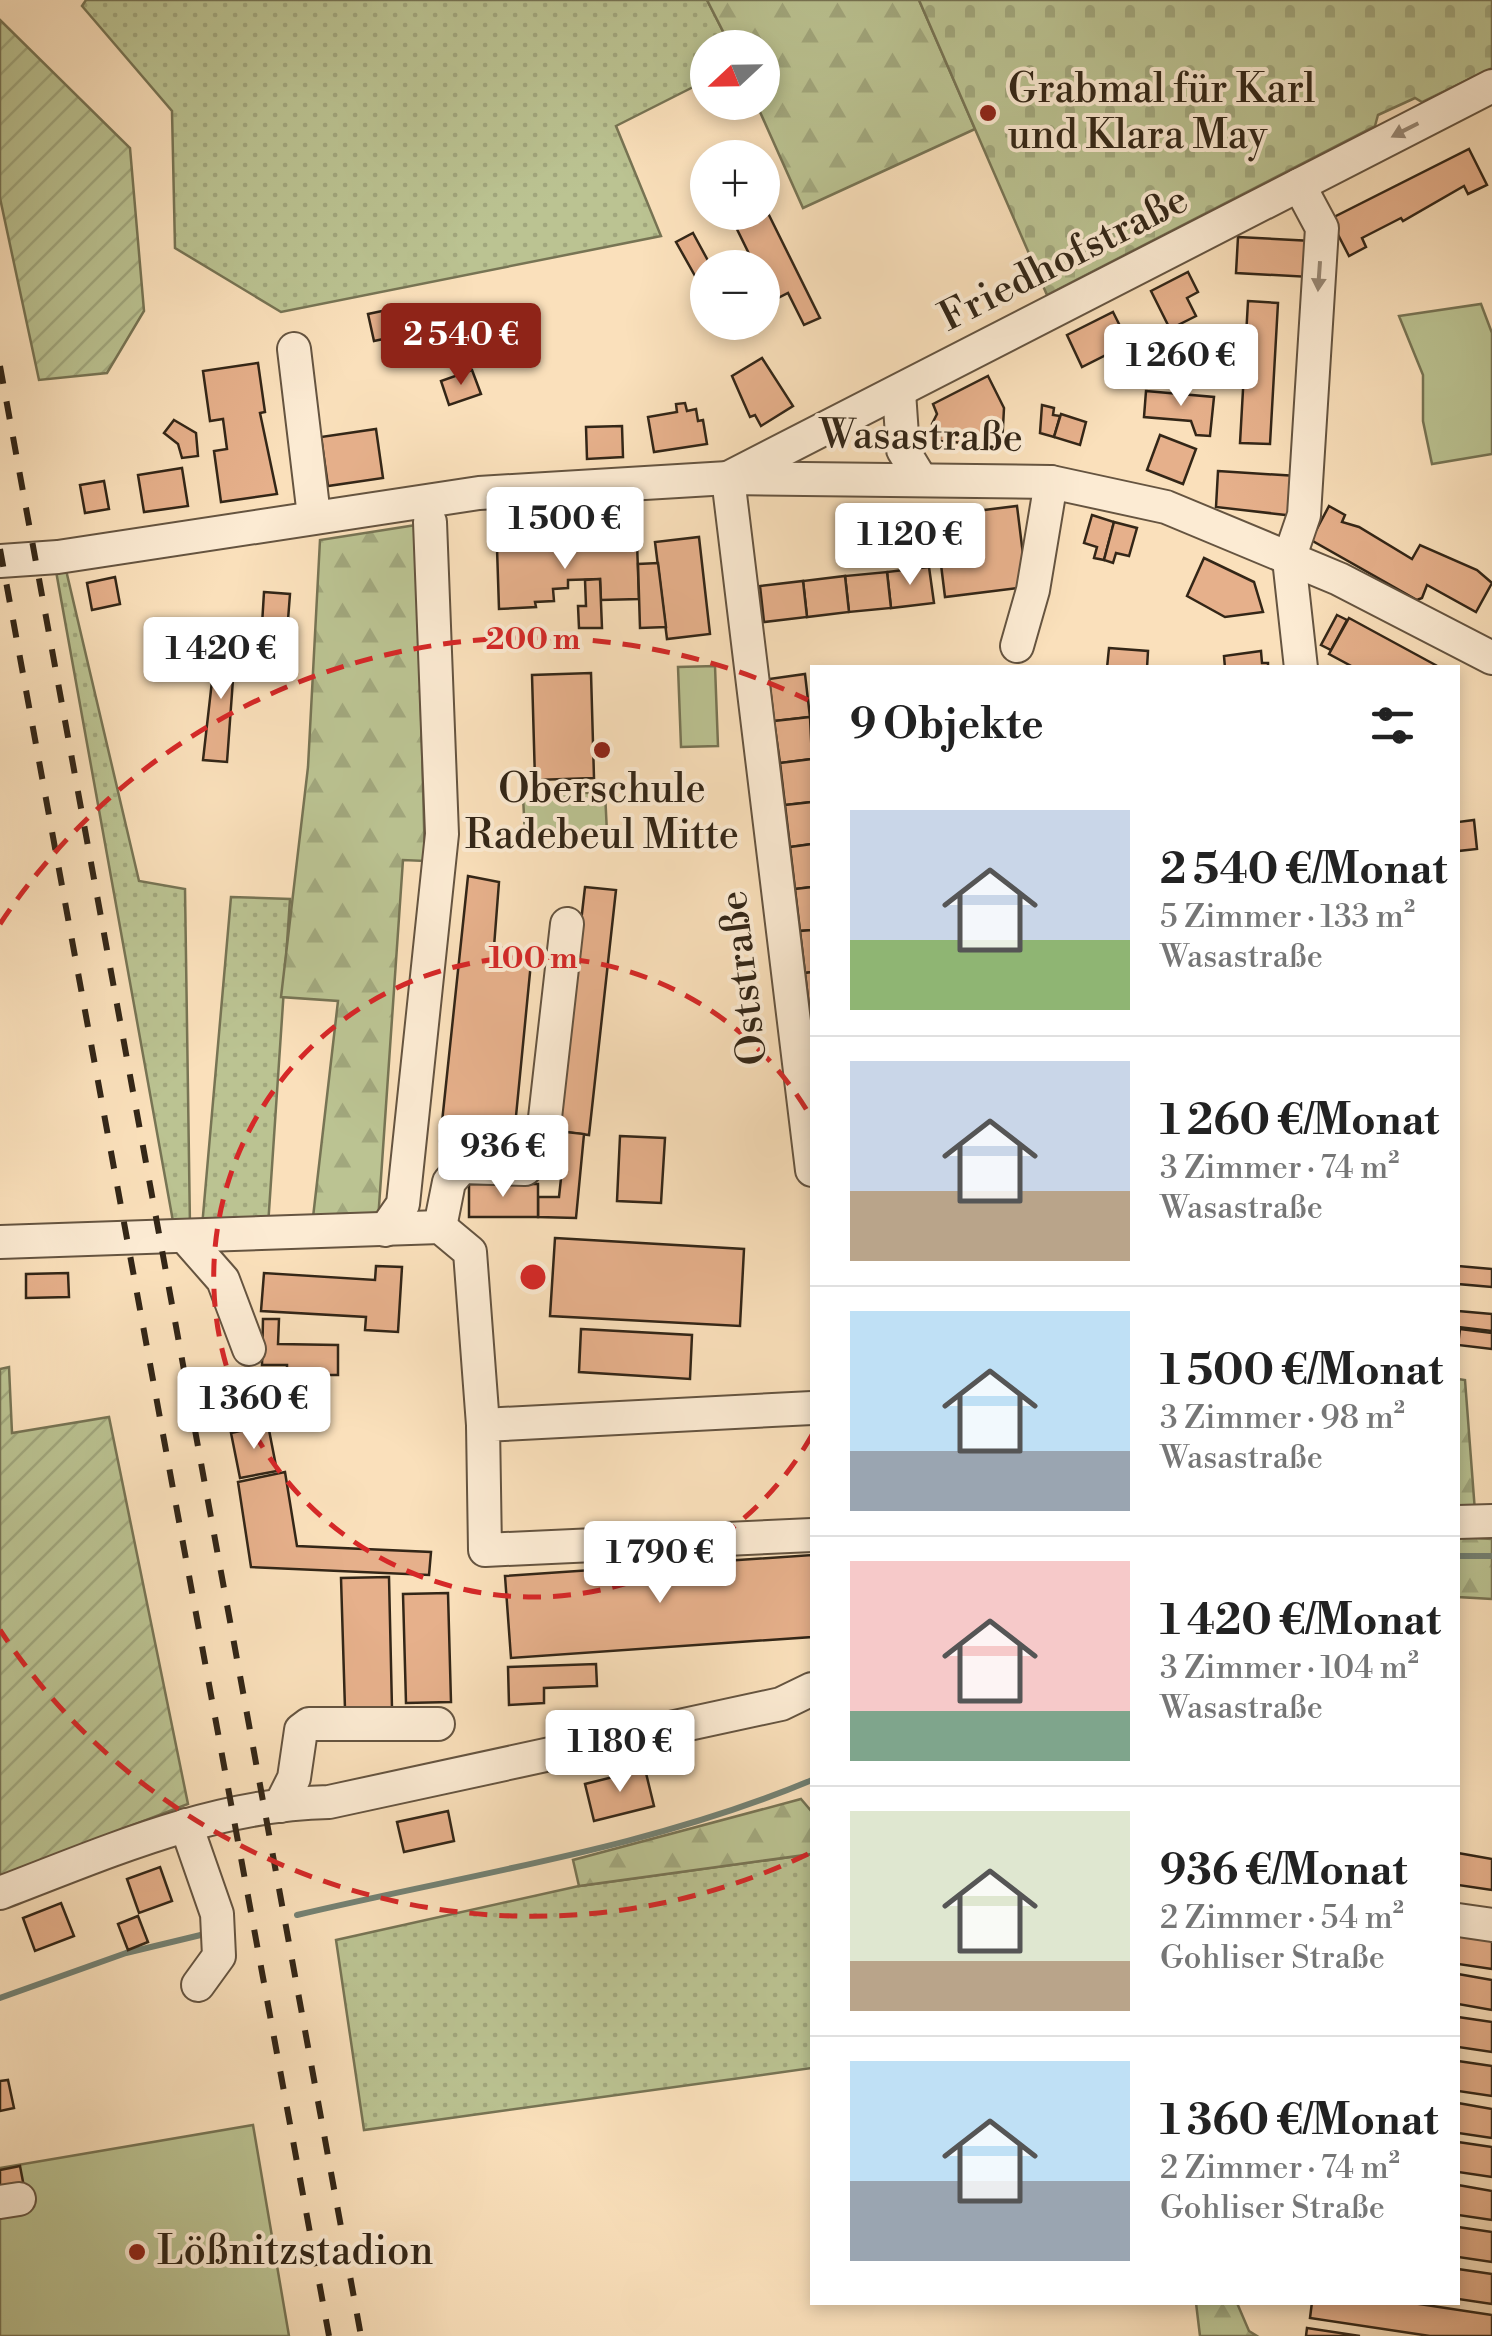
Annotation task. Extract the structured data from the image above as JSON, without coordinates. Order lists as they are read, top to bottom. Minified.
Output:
{"streets":{"street":["Friedhofstraße","Wasastraße","Oststraße"]},"crossings":[["Friedhofstraße","Wasastraße"],["Friedhofstraße","Oststraße"],["Wasastraße","Oststraße"]],"places":["Grabmal für Karl und Klara May","Oberschule Radebeul Mitte","Lößnitzstadion"],"north":"left","page":{"map_buttons":["+","−"],"price":["2 540 €","1 260 €","1 500 €","1 120 €","1 420 €","936 €","1 360 €","1 790 €","1 180 €"],"heading":"9 Objekte","list":[{"name":"2 540 €/Monat","note":"5 Zimmer · 133 m² · Wasastraße"},{"name":"1 260 €/Monat","note":"3 Zimmer · 74 m² · Wasastraße"},{"name":"1 500 €/Monat","note":"3 Zimmer · 98 m² · Wasastraße"},{"name":"1 420 €/Monat","note":"3 Zimmer · 104 m² · Wasastraße"},{"name":"936 €/Monat","note":"2 Zimmer · 54 m² · Gohliser Straße"},{"name":"1 360 €/Monat","note":"2 Zimmer · 74 m² · Gohliser Straße"}]},"rings":["200 m","100 m"]}
